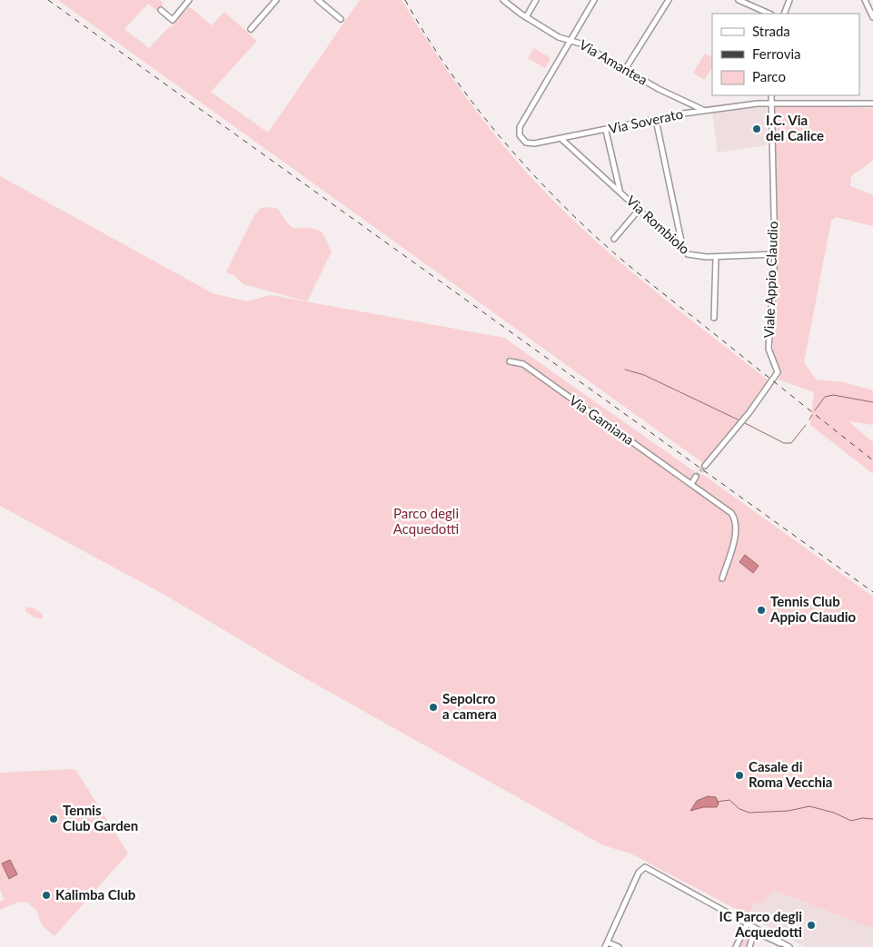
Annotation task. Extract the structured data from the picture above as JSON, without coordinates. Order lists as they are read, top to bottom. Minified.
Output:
{"streets":{"street":["Via Amantea","Via Soverato","Via Rombiolo","Viale Appio Claudio","Via Gamiana"]},"crossings":[["Via Amantea","Via Soverato"],["Via Soverato","Via Rombiolo"],["Via Soverato","Viale Appio Claudio"],["Via Rombiolo","Viale Appio Claudio"]],"parks":["Parco degli Acquedotti"],"places":["I.C. Via del Calice","Tennis Club Appio Claudio","Sepolcro a camera","Casale di Roma Vecchia","Tennis Club Garden","Kalimba Club","IC Parco degli Acquedotti"],"legend":["Strada","Ferrovia","Parco"]}
